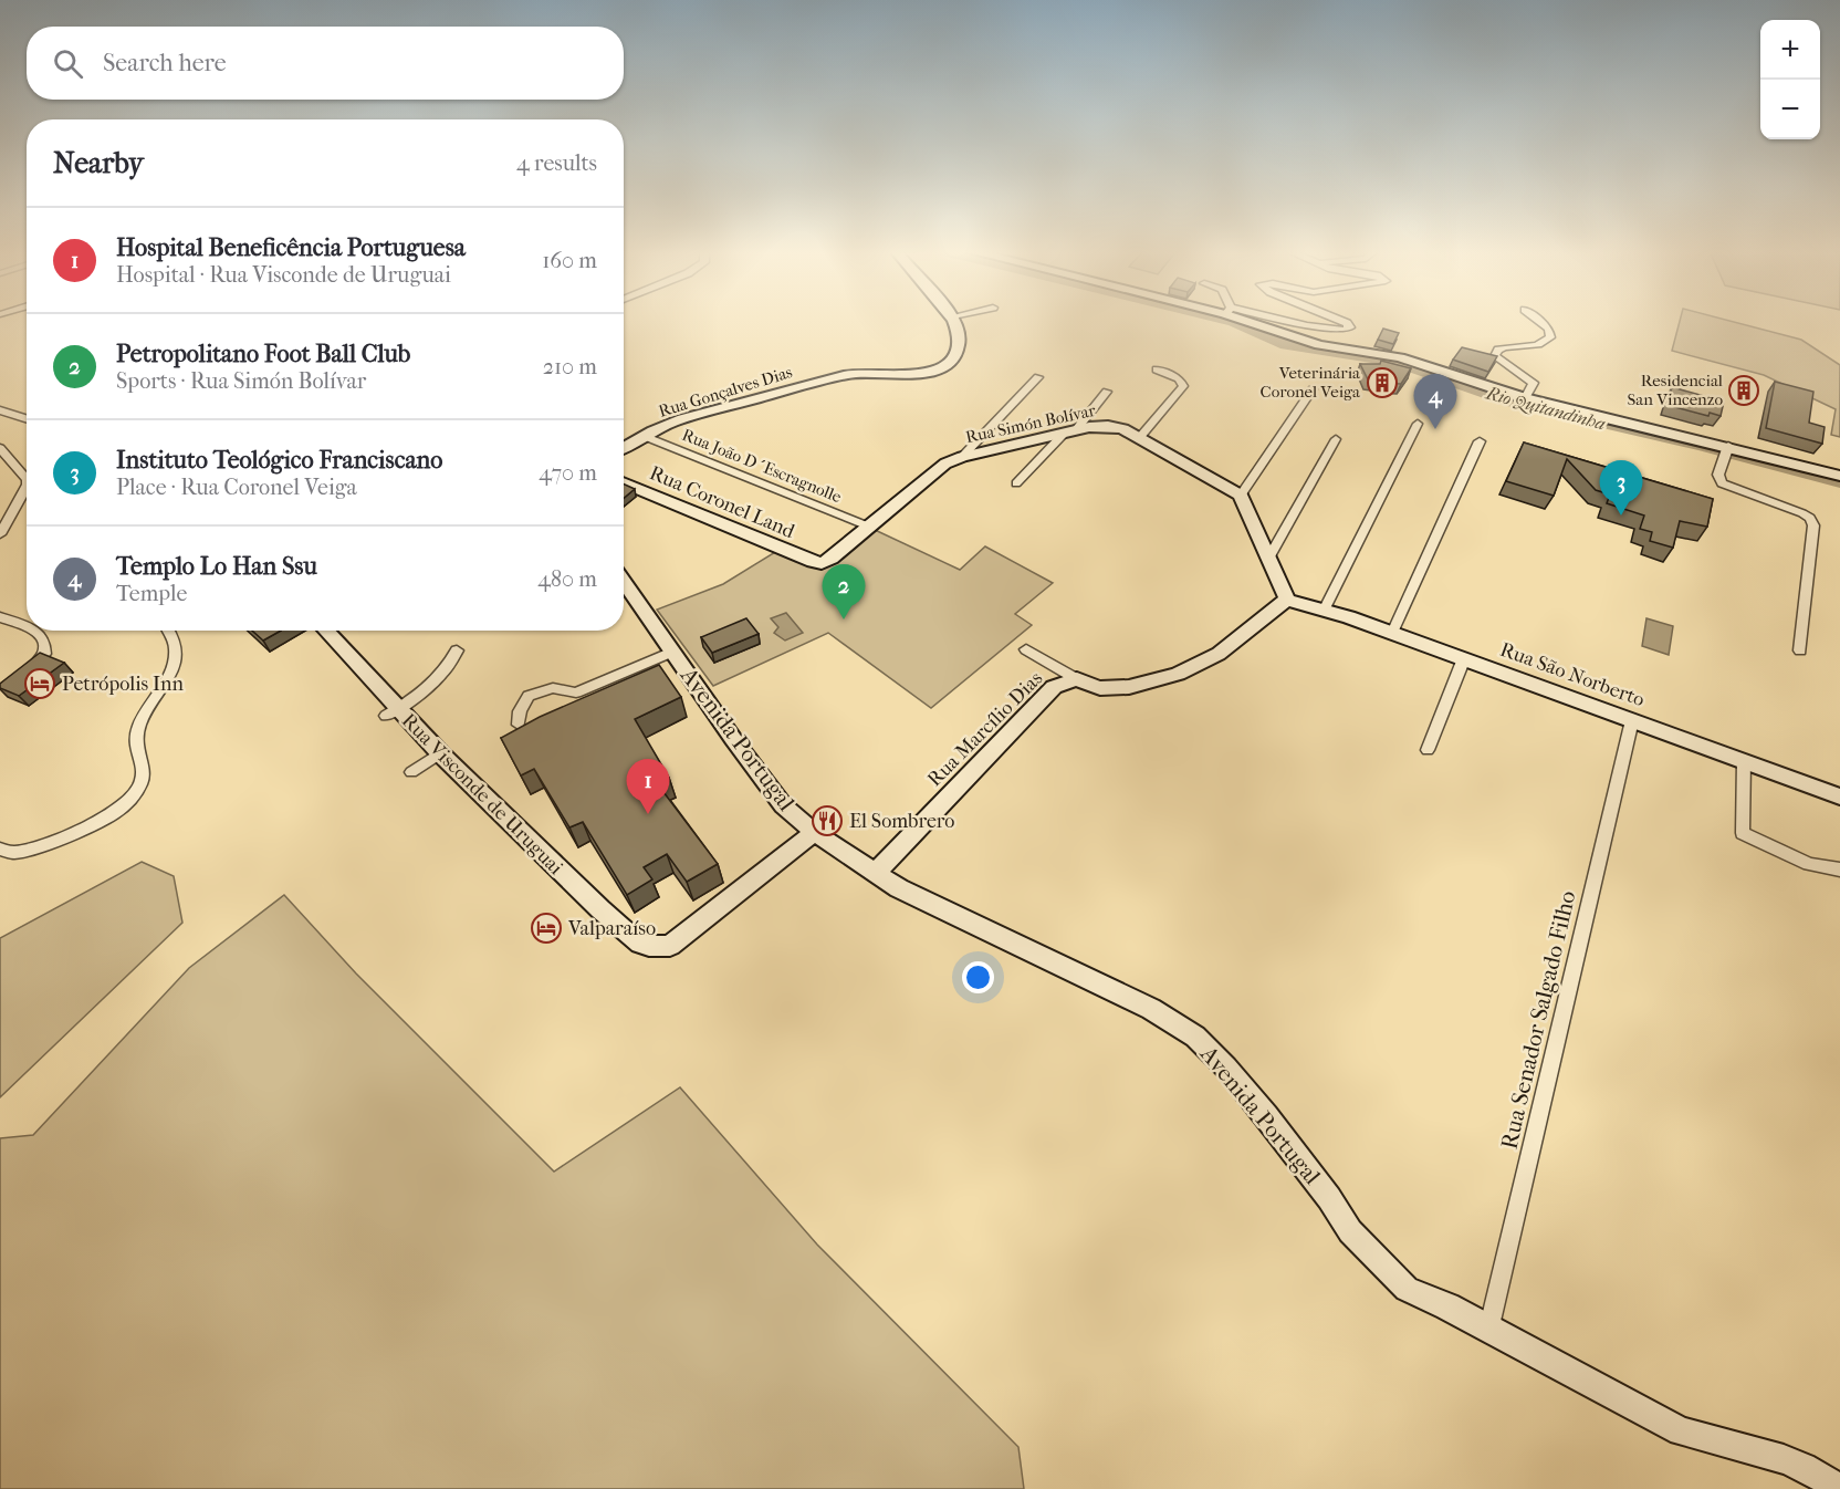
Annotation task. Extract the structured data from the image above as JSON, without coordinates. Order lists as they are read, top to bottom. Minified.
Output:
{"streets":{"street":["Rua Gonçalves Dias","Rua Simón Bolívar","Rua João D´Escragnolle","Rua Coronel Land","Rua São Norberto","Rua Marcílio Dias","Avenida Portugal","Rua Visconde de Uruguai","Rua Senador Salgado Filho"]},"crossings":[["Rua Gonçalves Dias","Rua João D´Escragnolle"],["Rua Simón Bolívar","Rua João D´Escragnolle"],["Rua Simón Bolívar","Rua Coronel Land"],["Rua São Norberto","Rua Senador Salgado Filho"],["Rua Marcílio Dias","Avenida Portugal"],["Avenida Portugal","Rua Visconde de Uruguai"],["Avenida Portugal","Rua Senador Salgado Filho"]],"water":["Rio Quitandinha"],"places":{"building":["Veterinária Coronel Veiga","Residencial San Vincenzo"],"hotel":["Petrópolis Inn","Valparaíso"],"restaurant":["El Sombrero"]},"page":{"map_buttons":["+","−"],"search":"Search here","heading":["Nearby","4 results"],"list":[{"mark":"1","name":"Hospital Beneficência Portuguesa","note":"Hospital · Rua Visconde de Uruguai","value":"160 m"},{"mark":"2","name":"Petropolitano Foot Ball Club","note":"Sports · Rua Simón Bolívar","value":"210 m"},{"mark":"3","name":"Instituto Teológico Franciscano","note":"Place · Rua Coronel Veiga","value":"470 m"},{"mark":"4","name":"Templo Lo Han Ssu","note":"Temple","value":"480 m"}],"pins":["4","3","2","1"]}}
